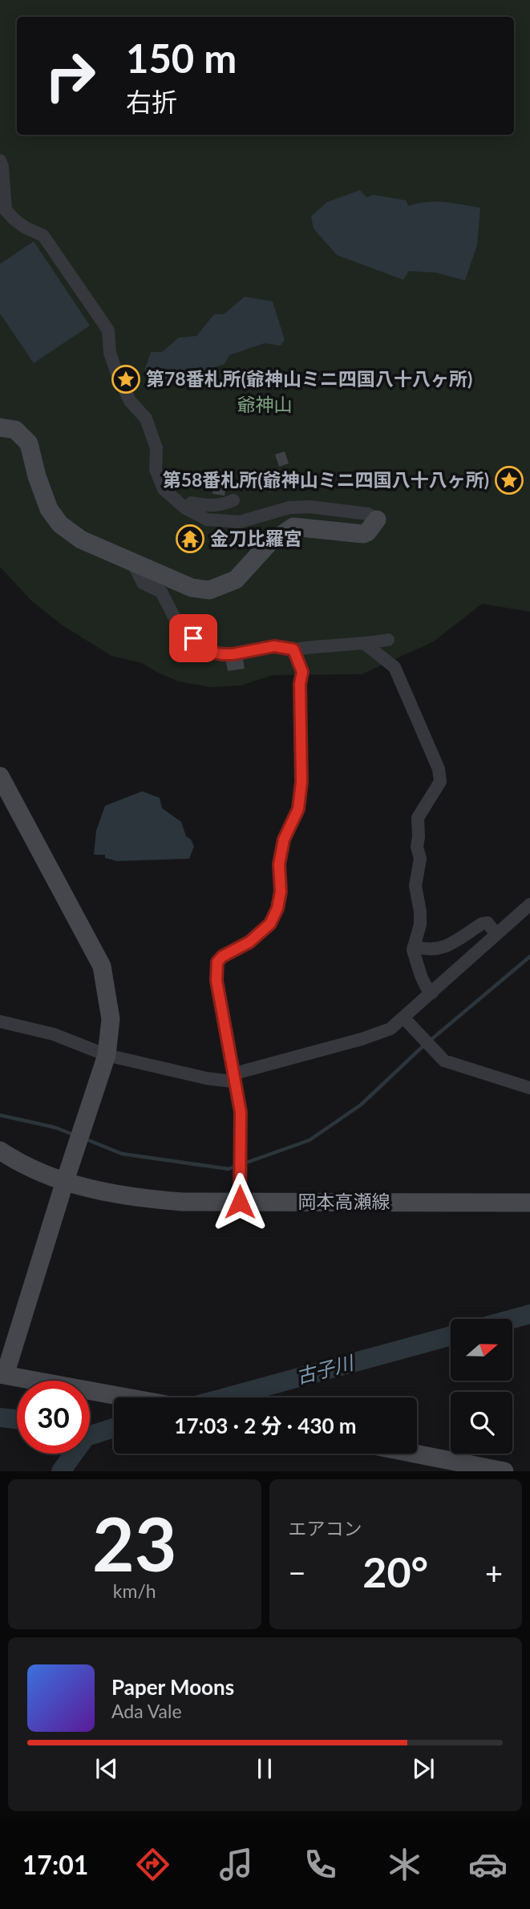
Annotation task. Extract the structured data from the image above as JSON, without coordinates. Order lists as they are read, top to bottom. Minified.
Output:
{"streets":{"street":["岡本高瀬線"]},"water":["古子川"],"parks":["爺神山"],"places":{"place":["第78番札所(爺神山ミニ四国八十八ヶ所)","第58番札所(爺神山ミニ四国八十八ヶ所)"],"temple":["金刀比羅宮"]},"north":"right","page":{"turn":["150 m","右折"],"limit":"30","trip":"17:03 · 2 分 · 430 m","tile":[["23","km/h"],"エアコン"],"heat":["−","20°","+"],"song":["Paper Moons","Ada Vale"],"tabs":"17:01"}}
